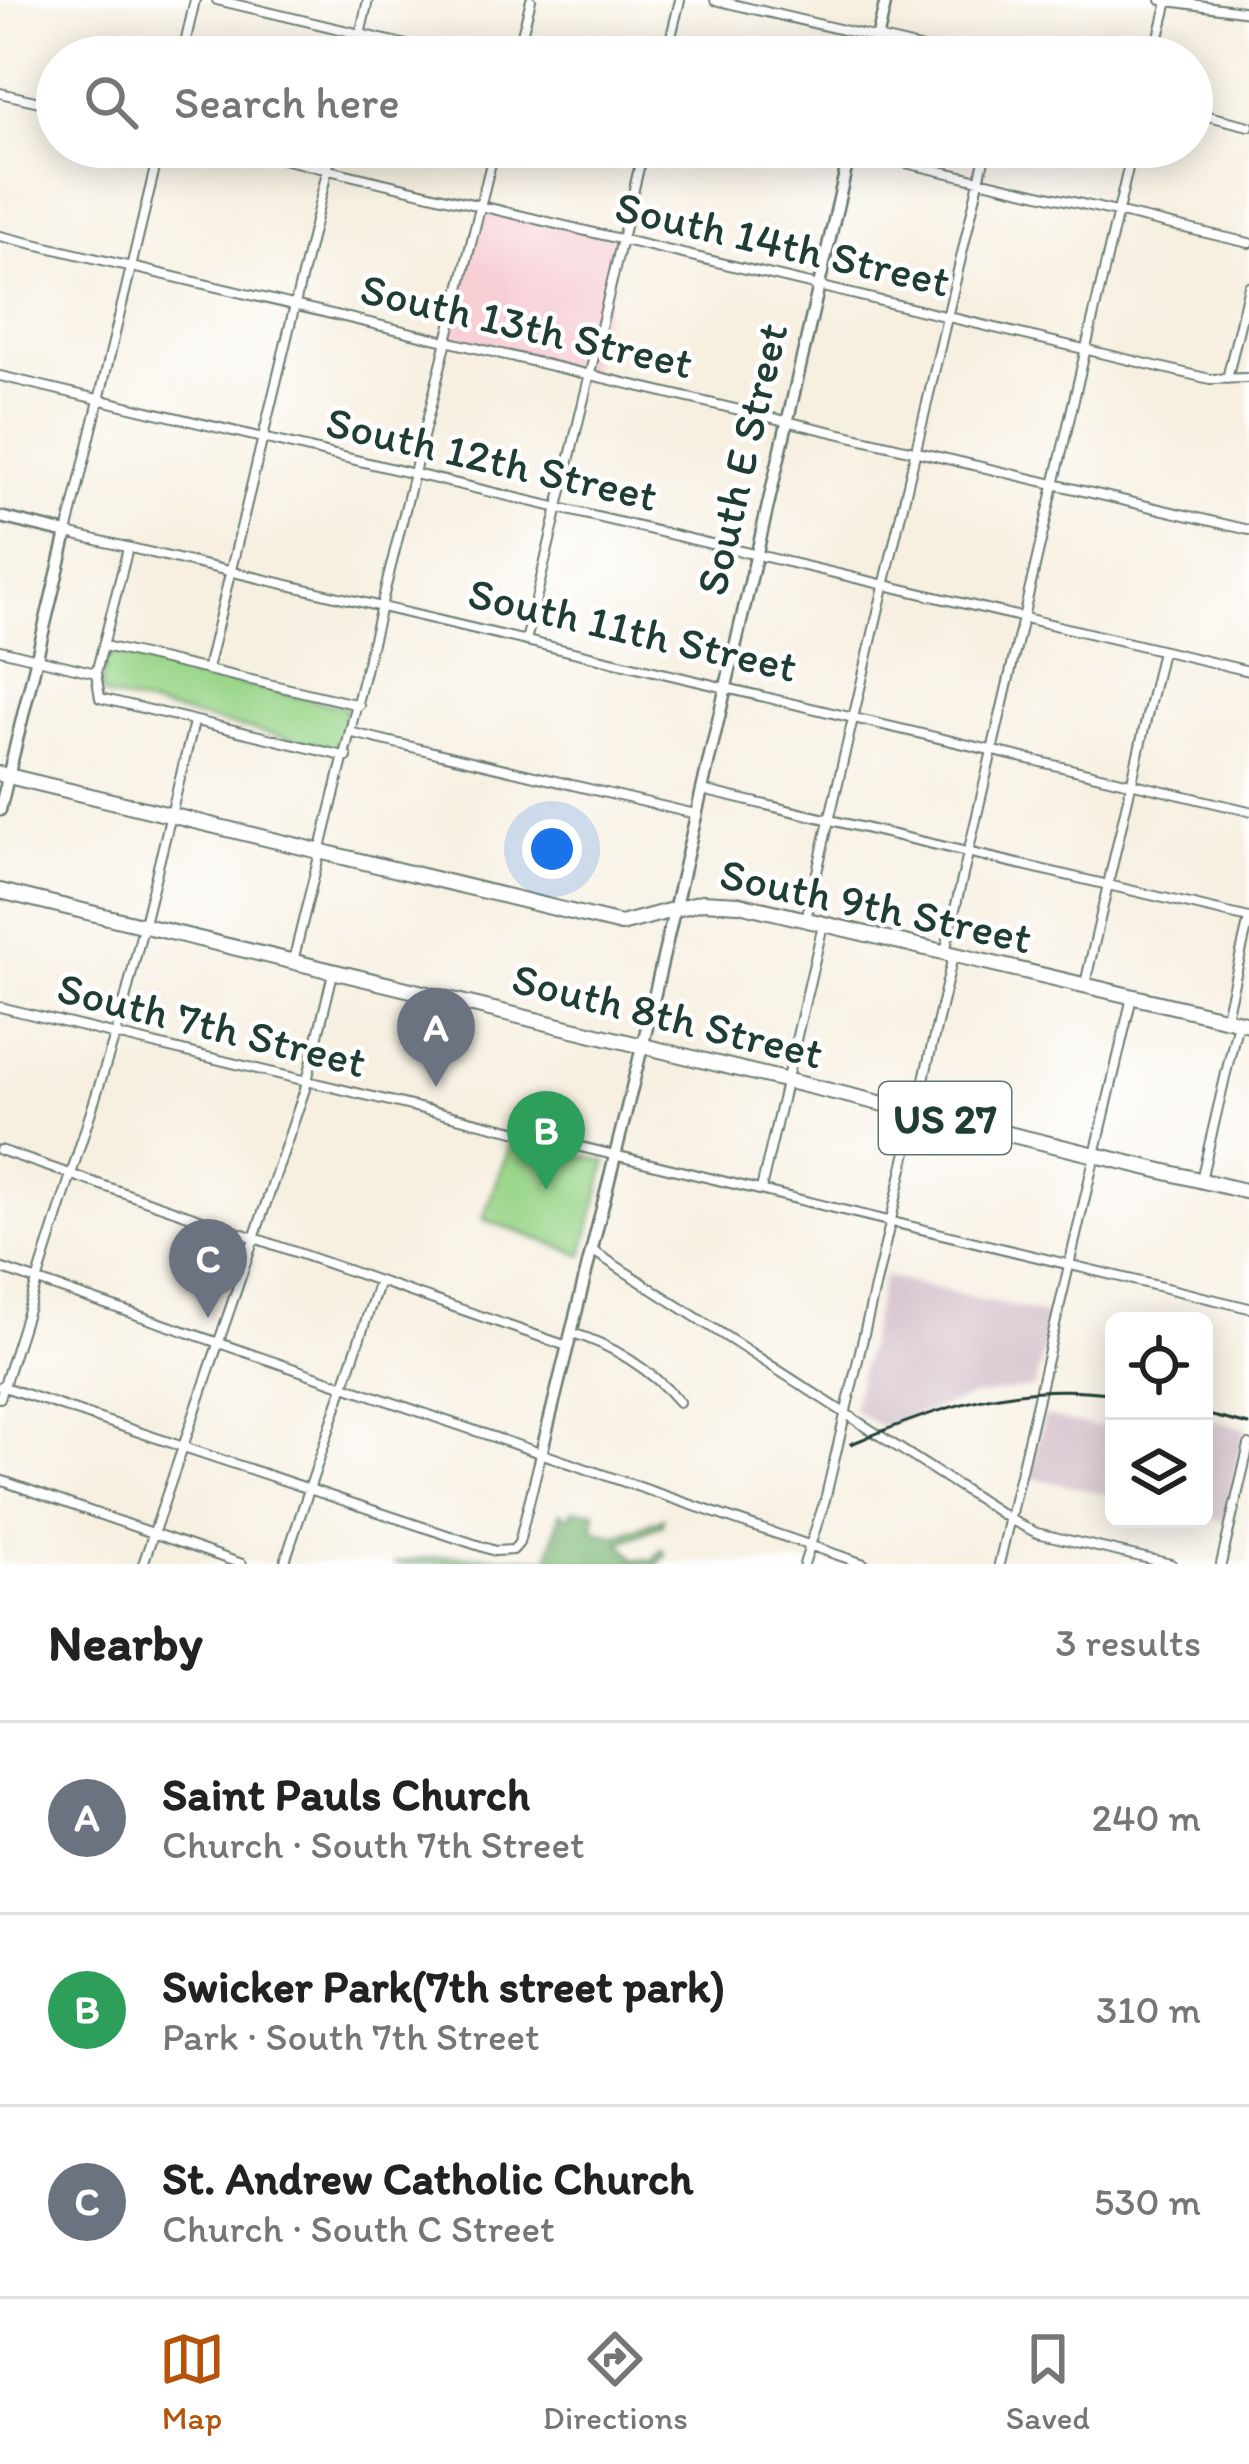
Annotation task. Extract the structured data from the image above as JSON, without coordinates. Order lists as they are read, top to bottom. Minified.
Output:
{"streets":{"highway":["South 9th Street","South 8th Street","US 27"],"street":["South 14th Street","South 13th Street","South 12th Street","South E Street","South 11th Street","South 7th Street"]},"crossings":[["South 14th Street","South E Street"],["South 13th Street","South E Street"],["South 12th Street","South E Street"],["South E Street","South 11th Street"],["South E Street","South 9th Street"],["South E Street","South 8th Street"],["South E Street","South 7th Street"]],"page":{"search":"Search here","pins":["A","B","C"],"heading":["Nearby","3 results"],"list":[{"mark":"A","name":"Saint Pauls Church","note":"Church · South 7th Street","value":"240 m"},{"mark":"B","name":"Swicker Park(7th street park)","note":"Park · South 7th Street","value":"310 m"},{"mark":"C","name":"St. Andrew Catholic Church","note":"Church · South C Street","value":"530 m"}],"nav":["Map","Directions","Saved"]}}
